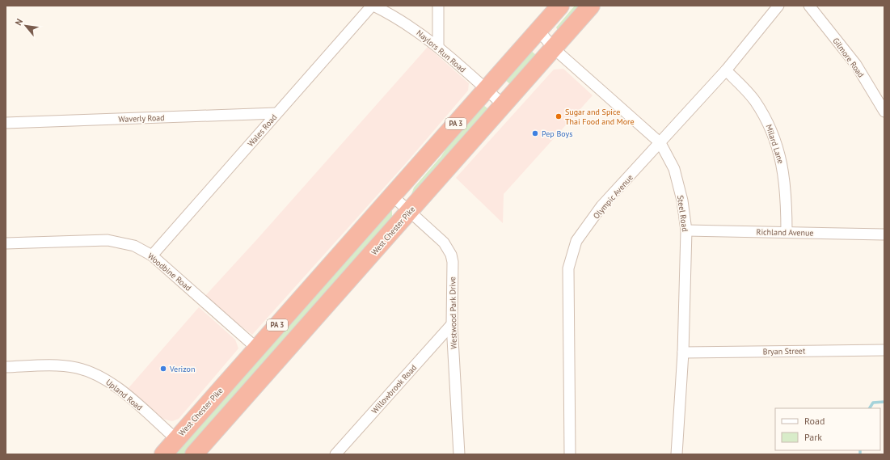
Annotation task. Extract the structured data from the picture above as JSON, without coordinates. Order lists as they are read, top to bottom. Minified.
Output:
{"streets":{"highway":["PA 3","West Chester Pike"],"street":["Naylors Run Road","Gilmore Road","Waverly Road","Wales Road","Milard Lane","Olympic Avenue","Steel Road","Richland Avenue","Woodbine Road","Westwood Park Drive","Bryan Street","Willowbrook Road","Upland Road"]},"crossings":[["Naylors Run Road","Wales Road"],["Naylors Run Road","West Chester Pike"],["Waverly Road","Wales Road"],["Wales Road","Woodbine Road"],["Milard Lane","Olympic Avenue"],["Milard Lane","Richland Avenue"],["Olympic Avenue","Steel Road"],["Steel Road","West Chester Pike"],["Steel Road","Richland Avenue"],["Steel Road","Bryan Street"],["West Chester Pike","Woodbine Road"],["West Chester Pike","Westwood Park Drive"],["West Chester Pike","Upland Road"],["Westwood Park Drive","Willowbrook Road"]],"places":["Sugar and Spice Thai Food and More","Pep Boys","Verizon"],"legend":["Road","Park"],"north":"top left"}
